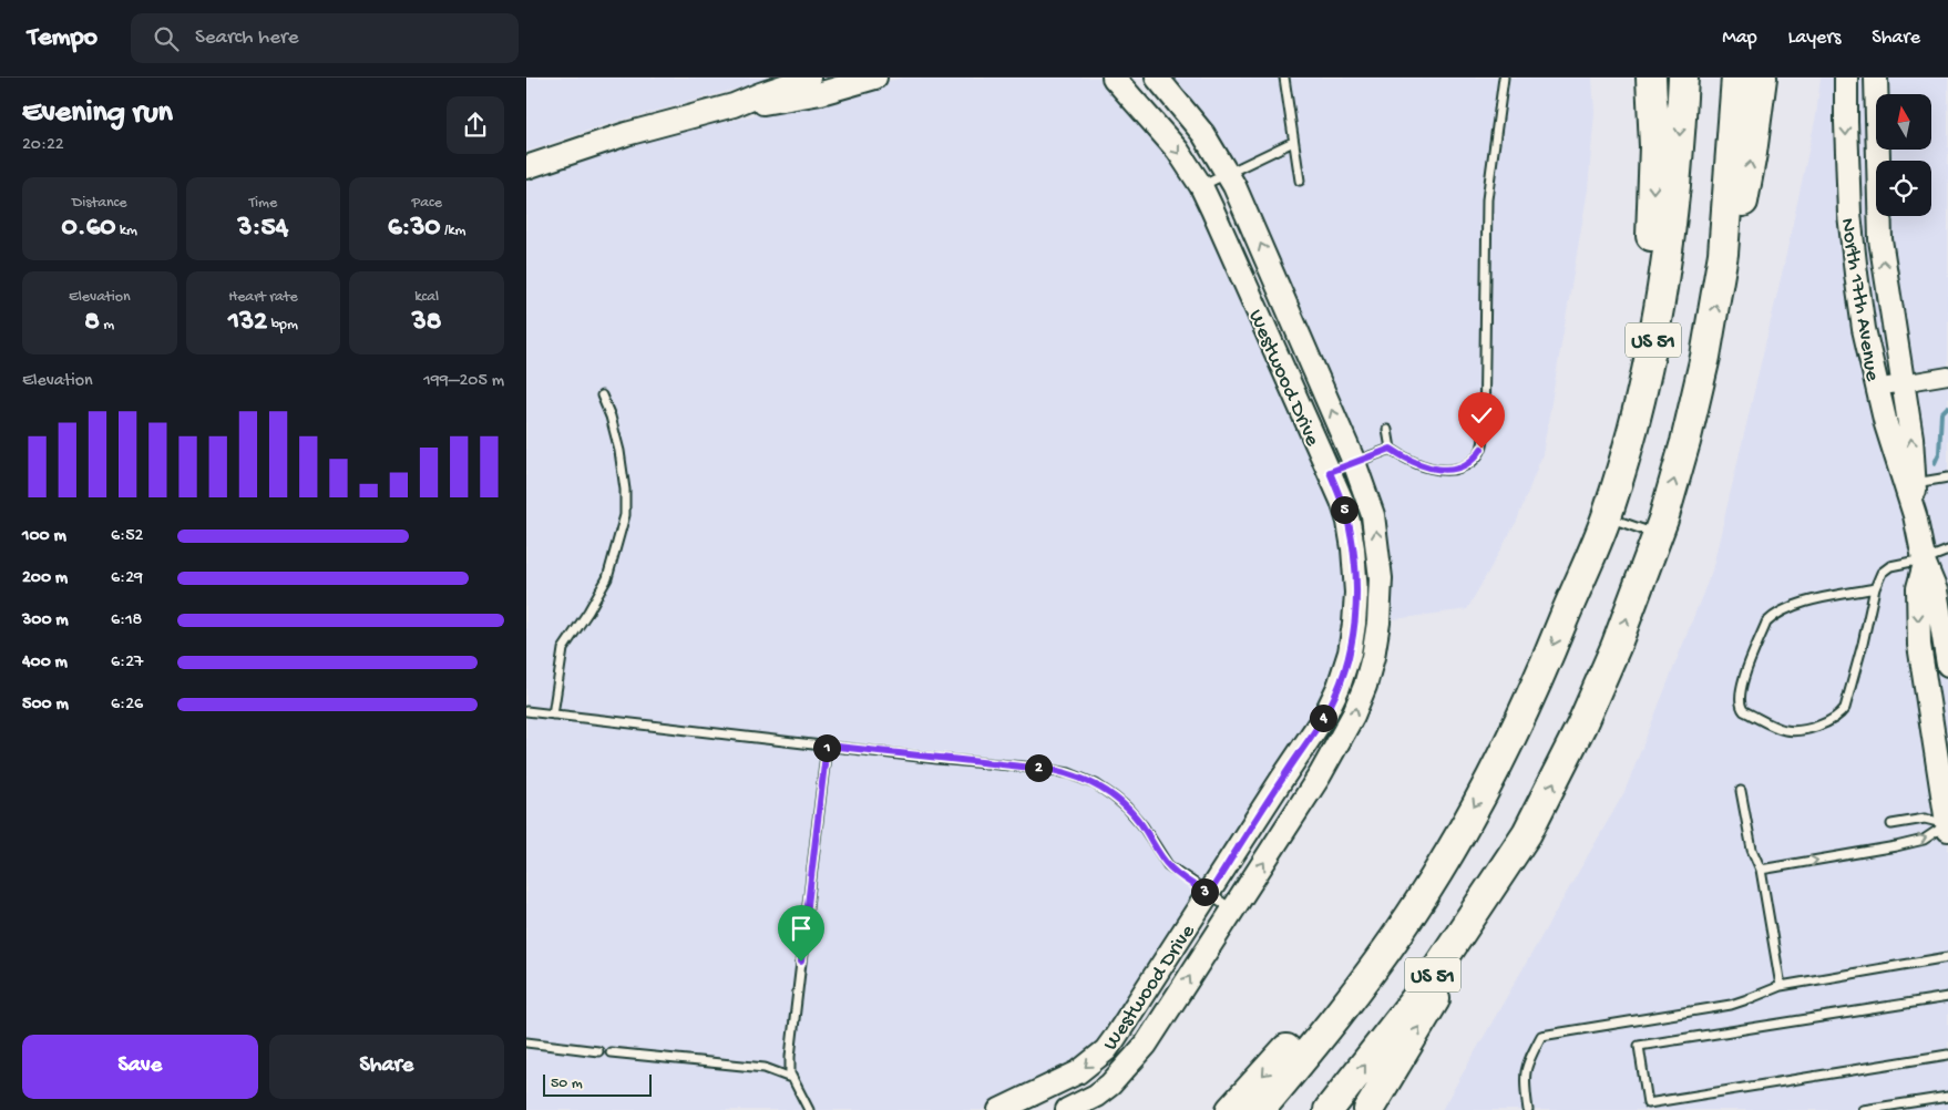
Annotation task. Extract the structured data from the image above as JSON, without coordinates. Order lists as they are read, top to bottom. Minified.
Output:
{"streets":{"highway":["US 51"],"street":["North 17th Avenue","Westwood Drive"]},"scale_bar":"50 m","north":"top","page":{"header":"Tempo","search":"Search here","nav":["Map","Layers","Share"],"heading":["Evening run","20:22"],"stats":[["Distance","0.60 km"],["Time","3:54"],["Pace","6:30 /km"],["Elevation","8 m"],["Heart rate","132 bpm"],["kcal","38"]],"chart":["Elevation","199–205 m"],"pins":["5","4","1","2","3"],"list":[{"name":"100 m","note":"6:52"},{"name":"200 m","note":"6:29"},{"name":"300 m","note":"6:18"},{"name":"400 m","note":"6:27"},{"name":"500 m","note":"6:26"}],"buttons":["Save","Share"],"scale":"50 m"}}
